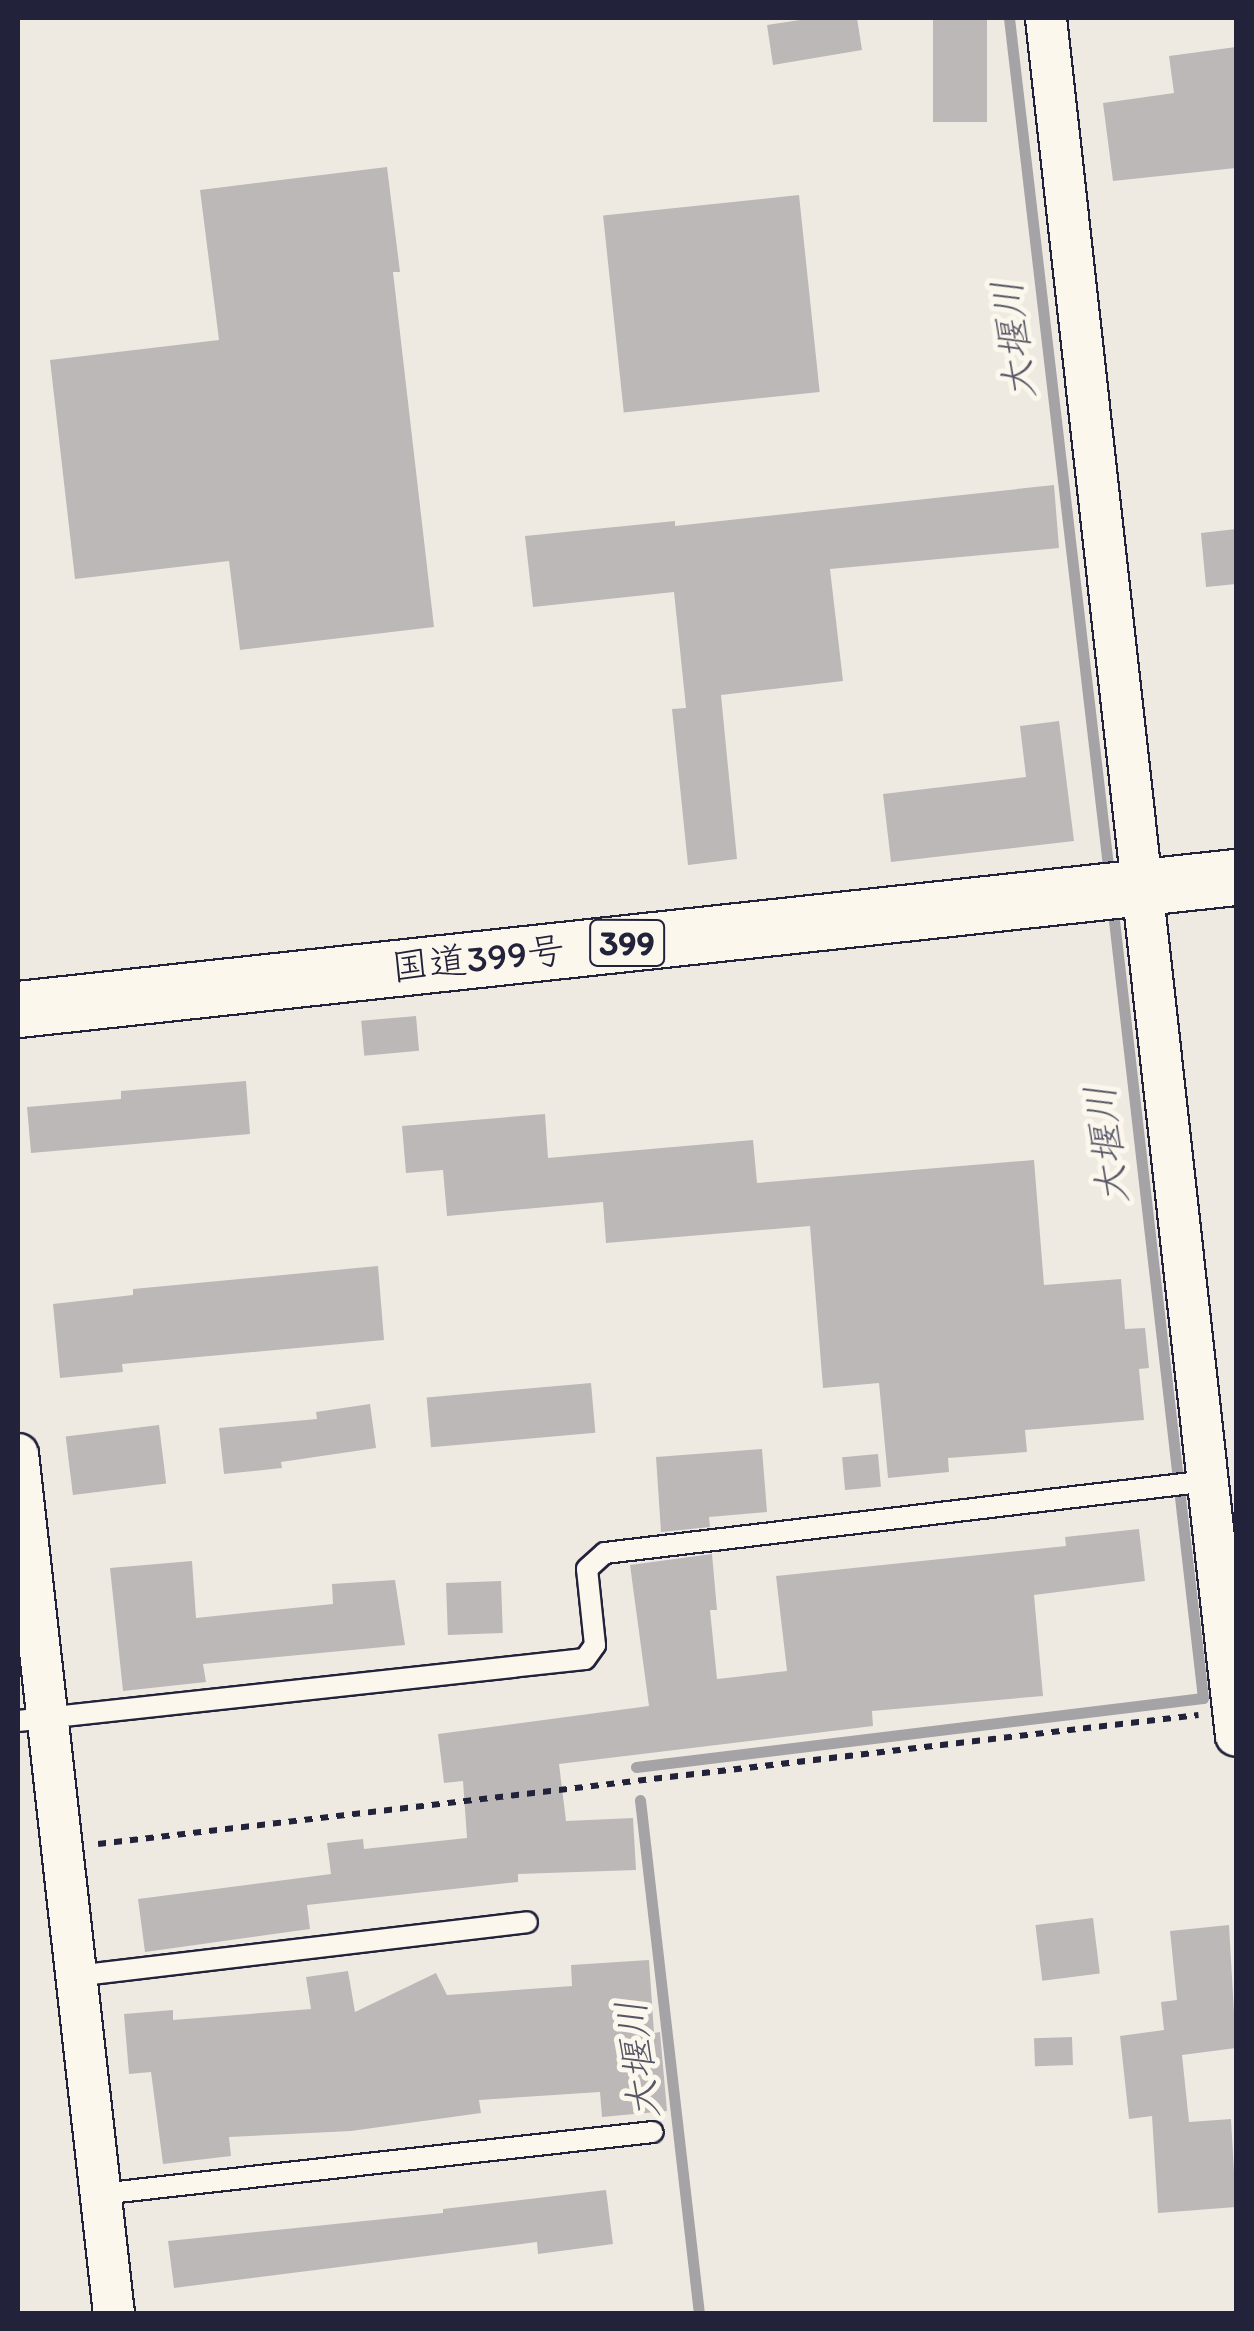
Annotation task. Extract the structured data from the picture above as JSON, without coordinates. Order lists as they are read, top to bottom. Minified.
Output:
{"streets":{"highway":["399","国道399号"]},"water":["大堰川"]}
